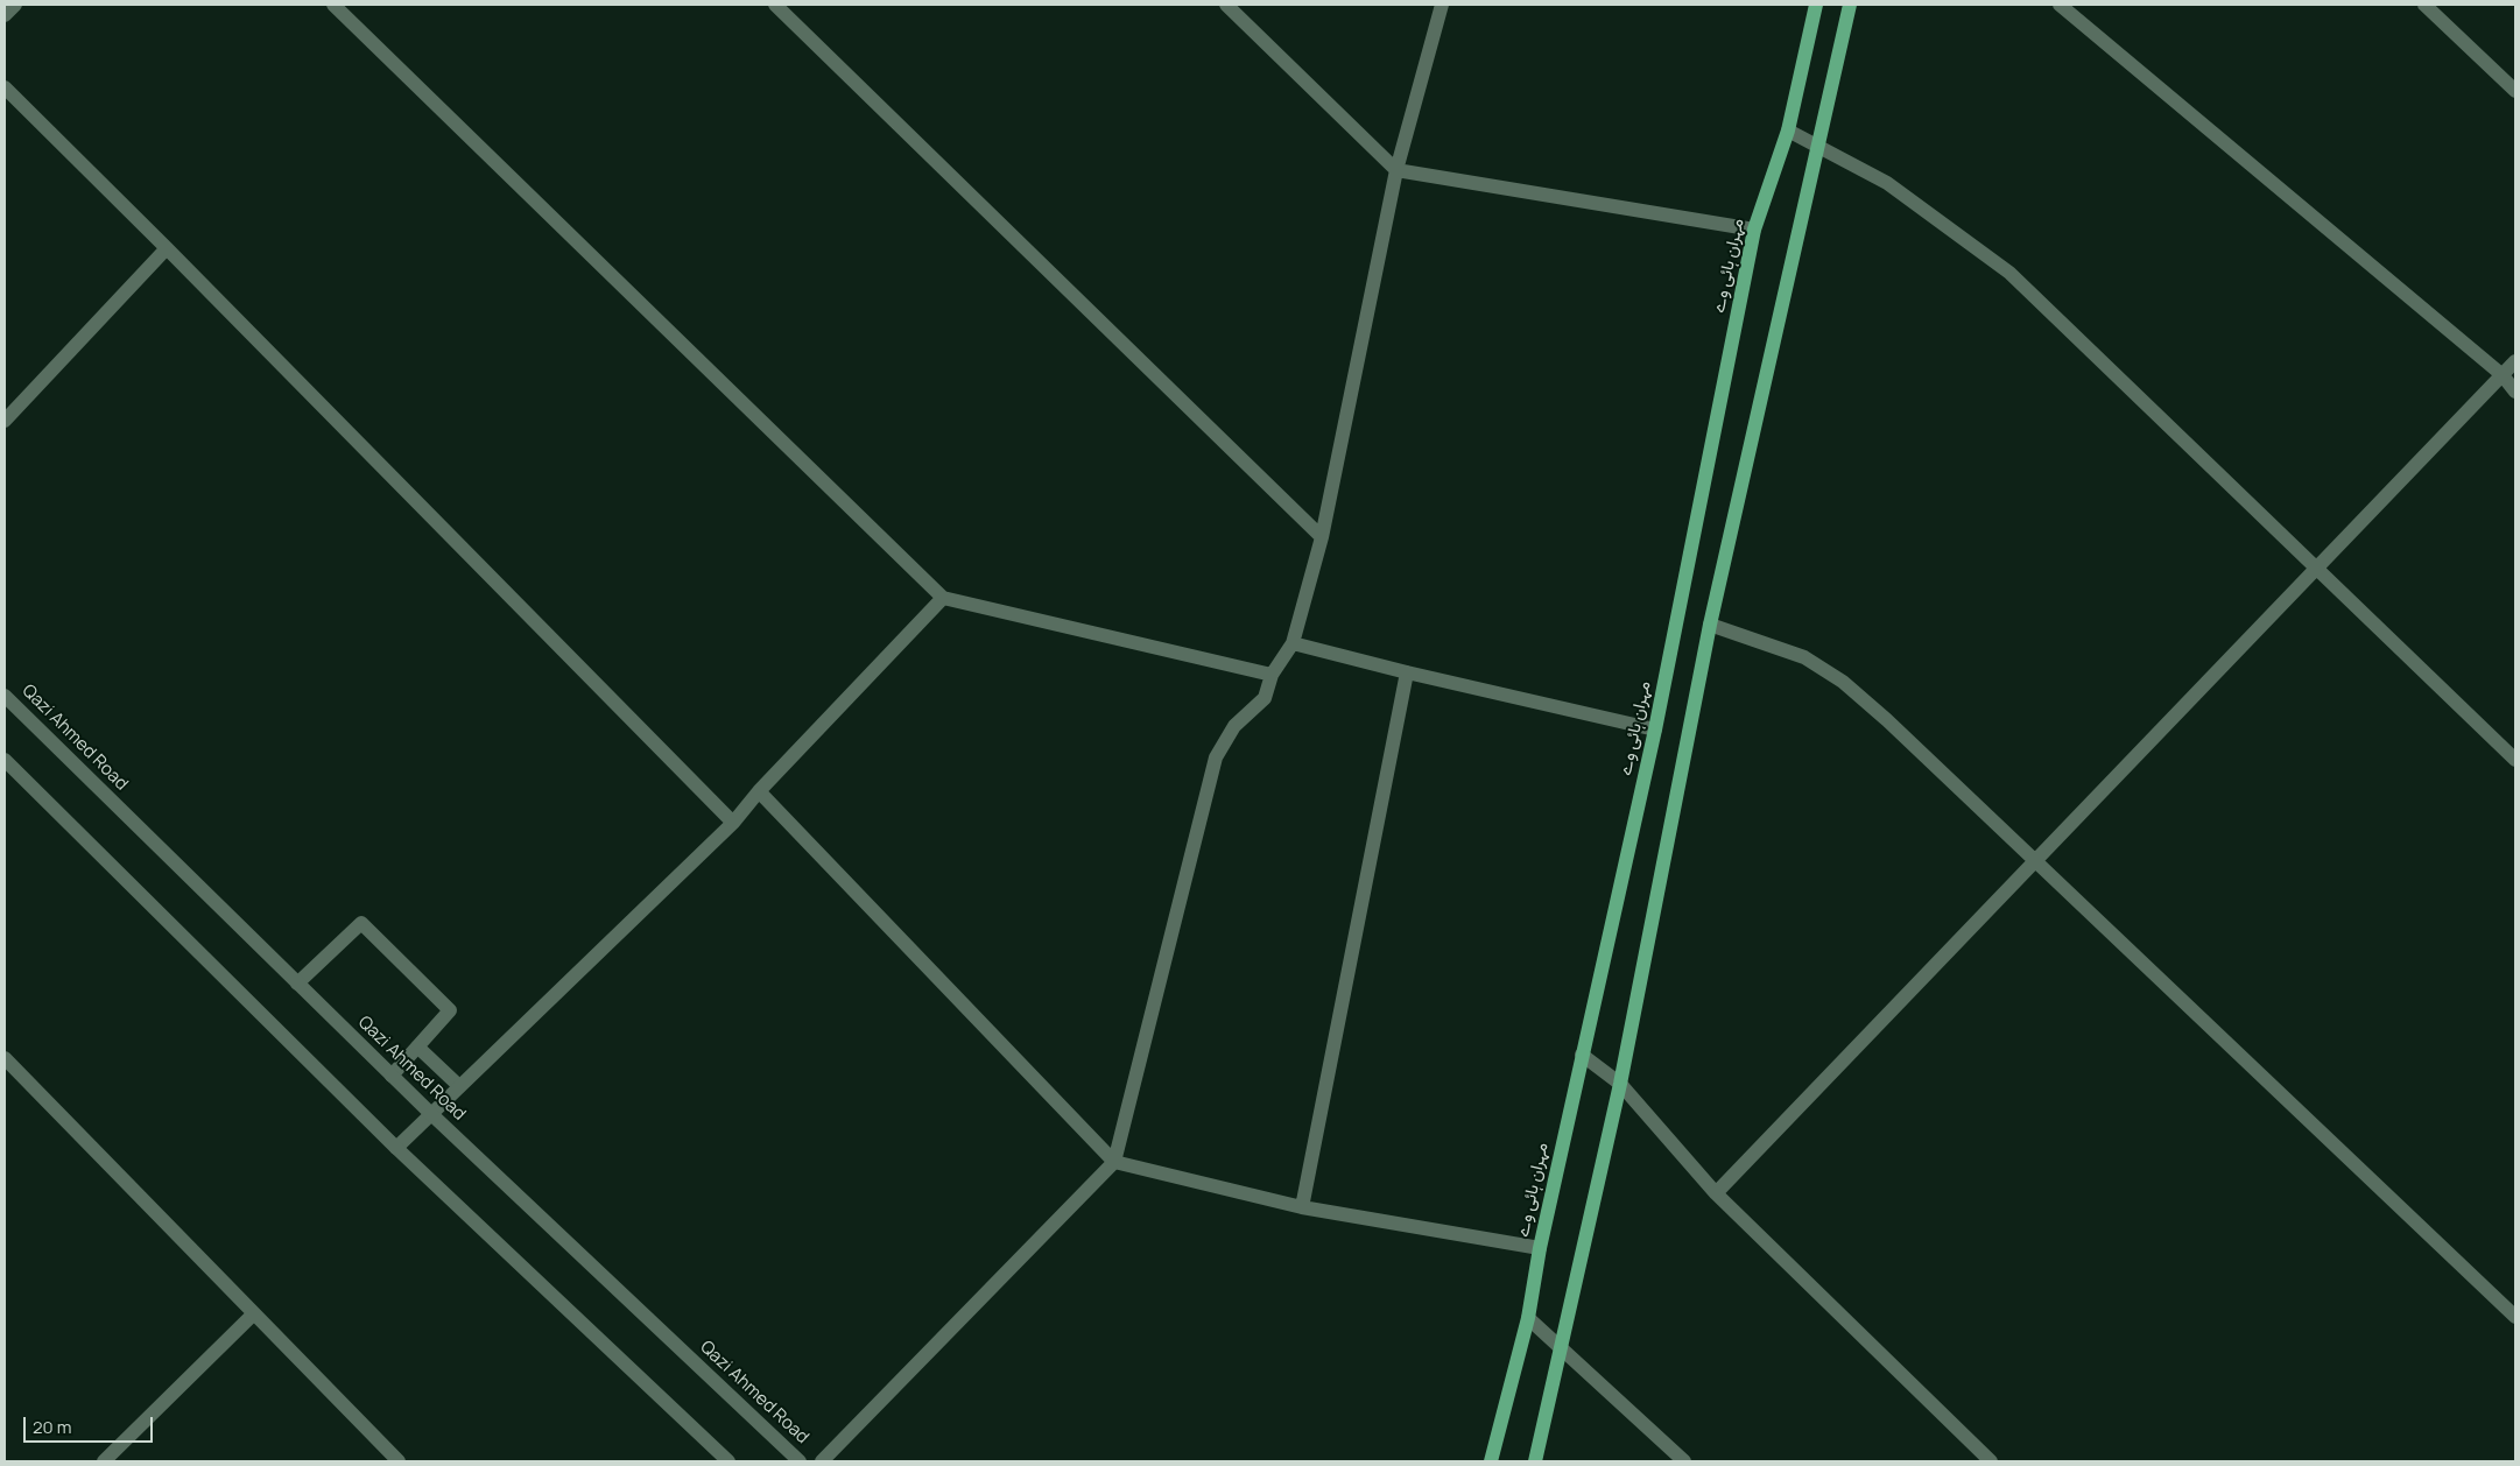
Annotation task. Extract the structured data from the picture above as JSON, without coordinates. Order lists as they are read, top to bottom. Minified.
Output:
{"streets":{"main road":["مہران ہائی وے"],"street":["Qazi Ahmed Road"]},"scale_bar":"20 m"}
